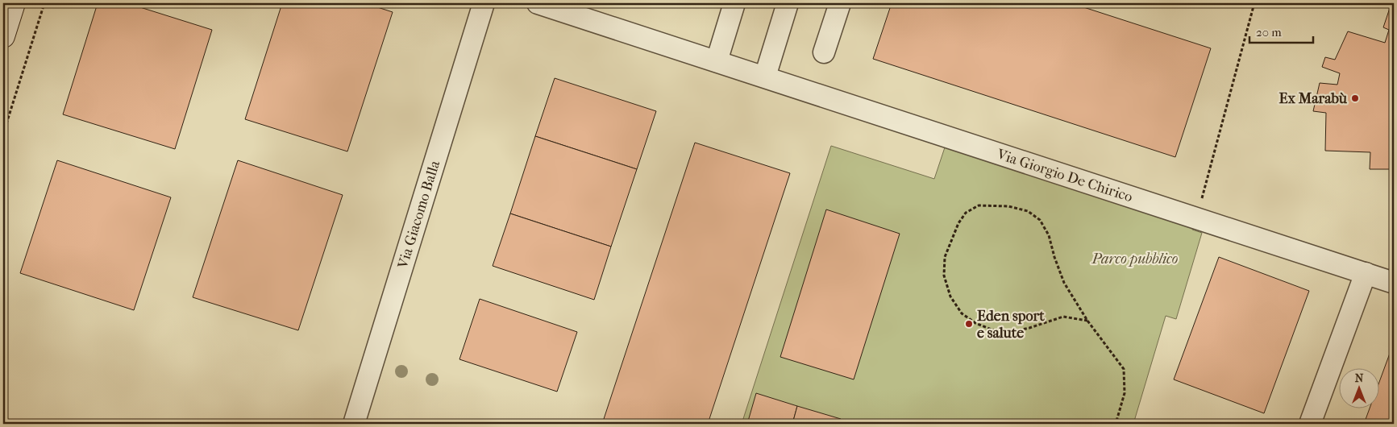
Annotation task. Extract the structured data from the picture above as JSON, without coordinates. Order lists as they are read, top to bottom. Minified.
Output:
{"streets":{"street":["Via Giorgio De Chirico","Via Giacomo Balla"]},"parks":["Parco pubblico"],"places":["Ex Marabù","Eden sport e salute"],"scale_bar":"20 m","north":"top"}
